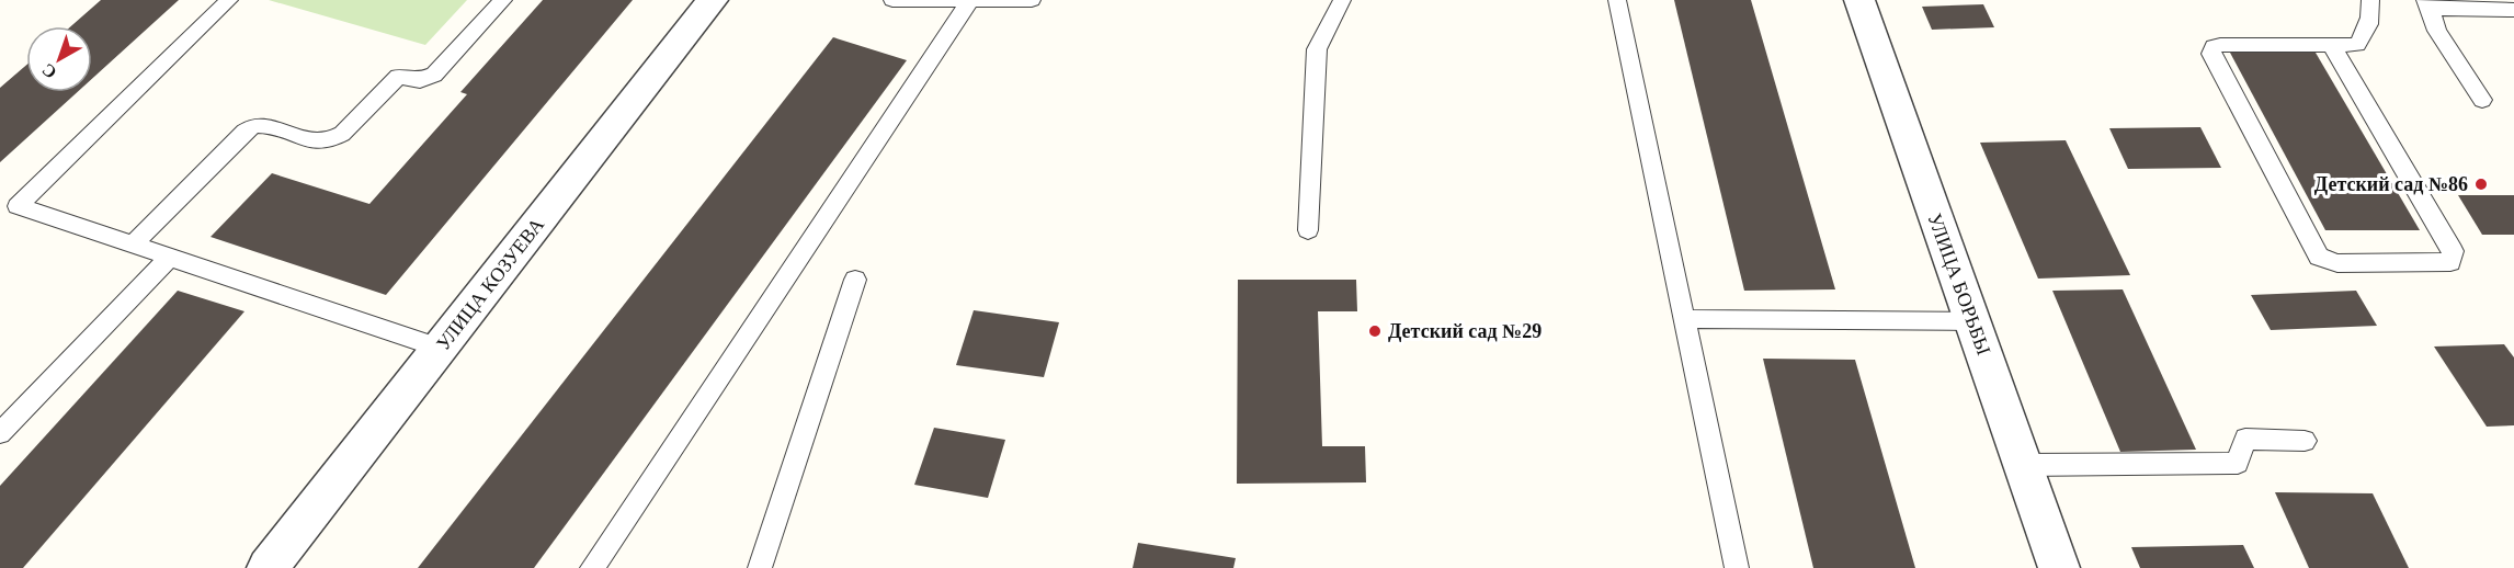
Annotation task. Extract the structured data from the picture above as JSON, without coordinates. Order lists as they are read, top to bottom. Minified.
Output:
{"streets":{"street":["УЛИЦА КОЗУЕВА","УЛИЦА БОРЬБЫ"]},"places":["Детский сад №86","Детский сад №29"],"north":"bottom left"}
